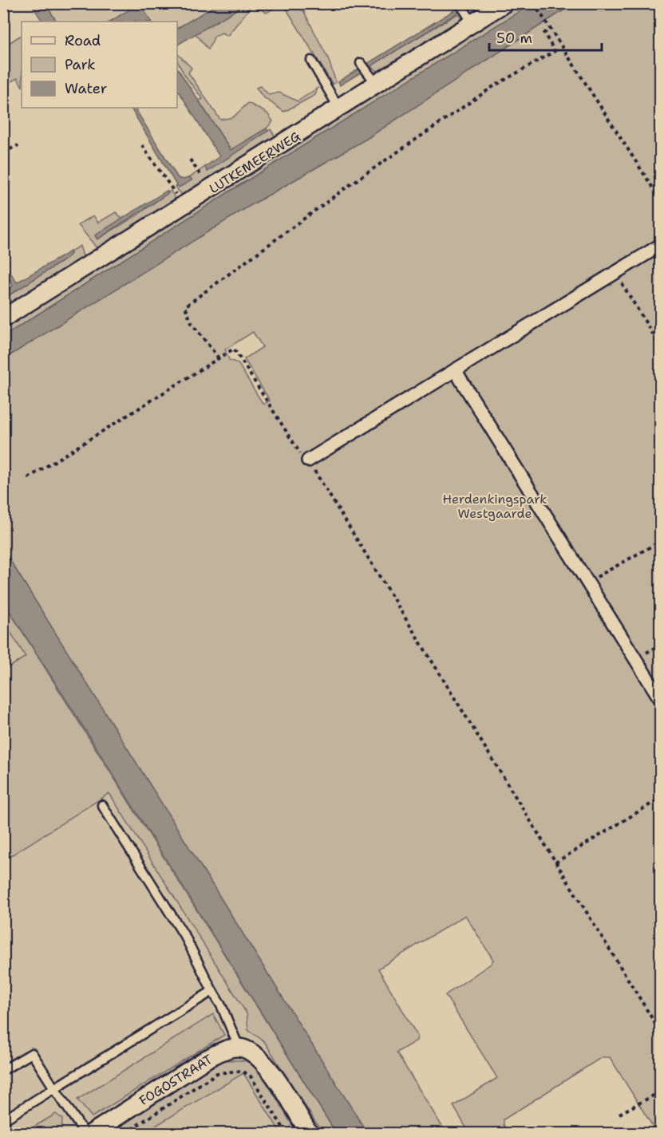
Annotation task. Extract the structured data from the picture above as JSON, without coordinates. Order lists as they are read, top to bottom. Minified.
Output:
{"streets":{"street":["LUTKEMEERWEG","FOGOSTRAAT"]},"parks":["Herdenkingspark Westgaarde"],"legend":["Road","Park","Water"],"scale_bar":"50 m"}
